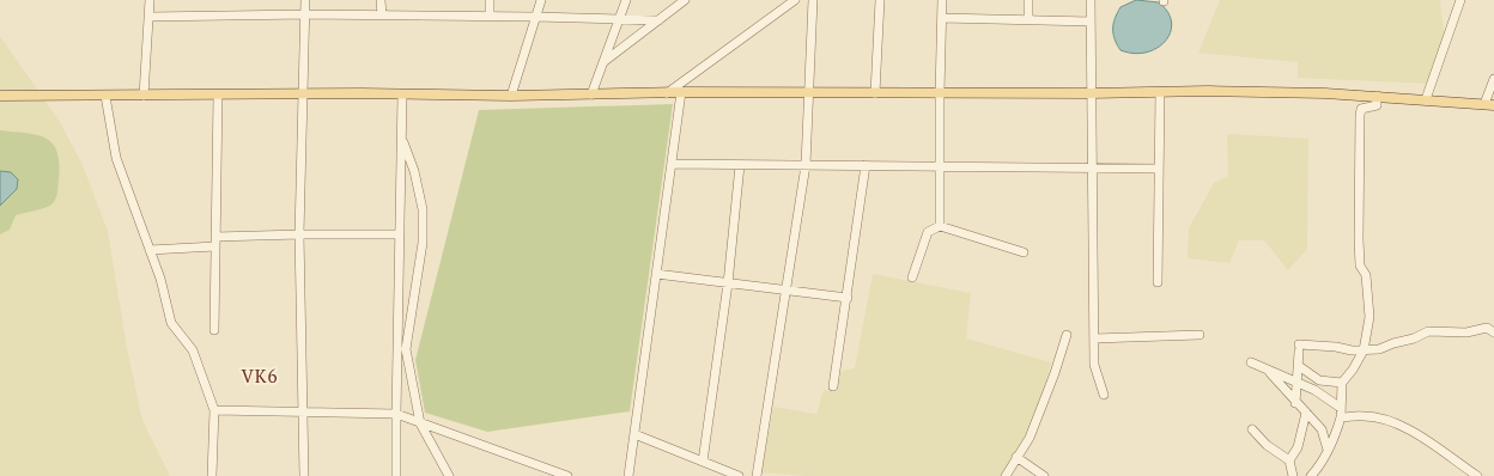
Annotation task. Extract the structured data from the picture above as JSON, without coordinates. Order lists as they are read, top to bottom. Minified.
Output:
{"districts":["VK6"]}
